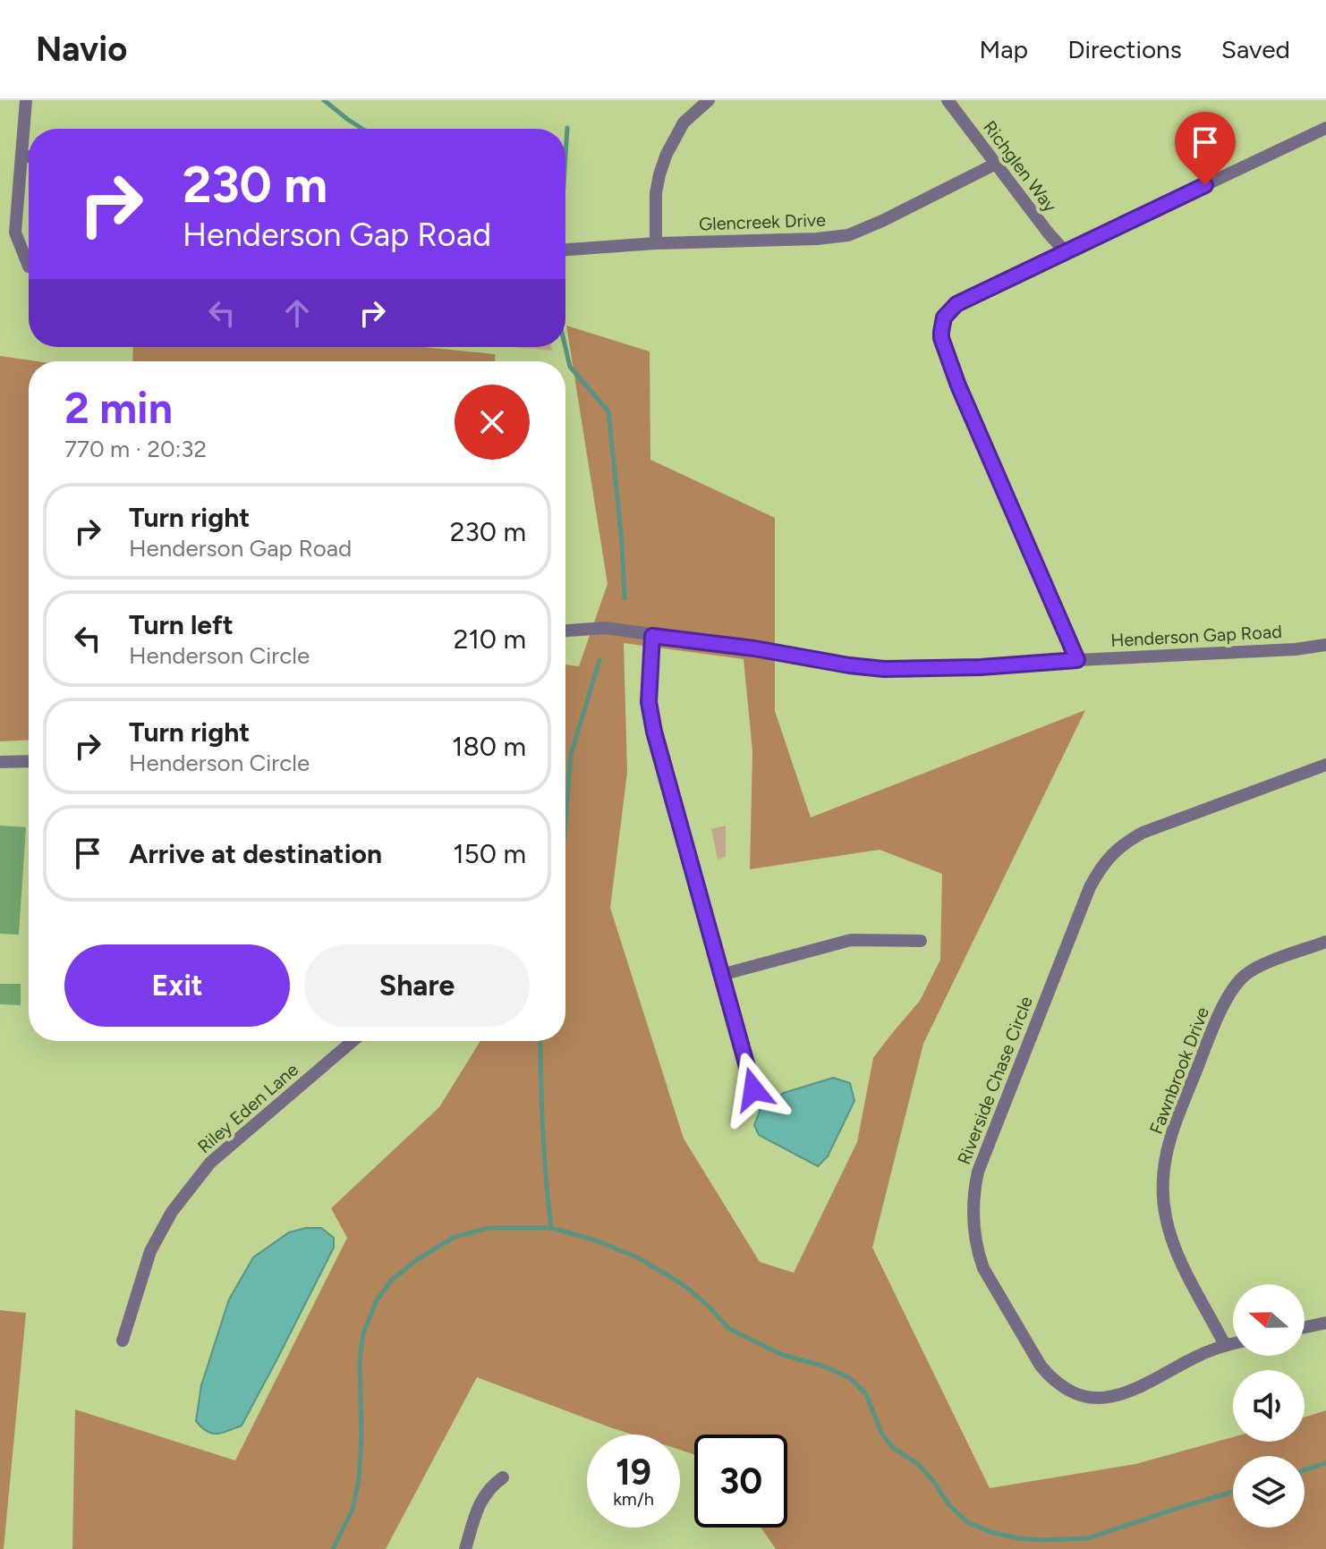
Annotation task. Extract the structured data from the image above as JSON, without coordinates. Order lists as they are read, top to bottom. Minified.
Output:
{"streets":{"street":["Richglen Way","Glencreek Drive","Henderson Gap Road","Fawnbrook Drive","Riverside Chase Circle","Riley Eden Lane"]},"crossings":[["Richglen Way","Glencreek Drive"],["Fawnbrook Drive","Riverside Chase Circle"]],"north":"left","page":{"header":"Navio","nav":["Map","Directions","Saved"],"turn":["230 m","Henderson Gap Road"],"heading":["2 min","770 m · 20:32"],"list":[{"name":"Turn right","note":"Henderson Gap Road","value":"230 m"},{"name":"Turn left","note":"Henderson Circle","value":"210 m"},{"name":"Turn right","note":"Henderson Circle","value":"180 m"},{"name":"Arrive at destination","value":"150 m"}],"buttons":["Exit","Share"],"speed":"19 km/h","limit":"30"}}
